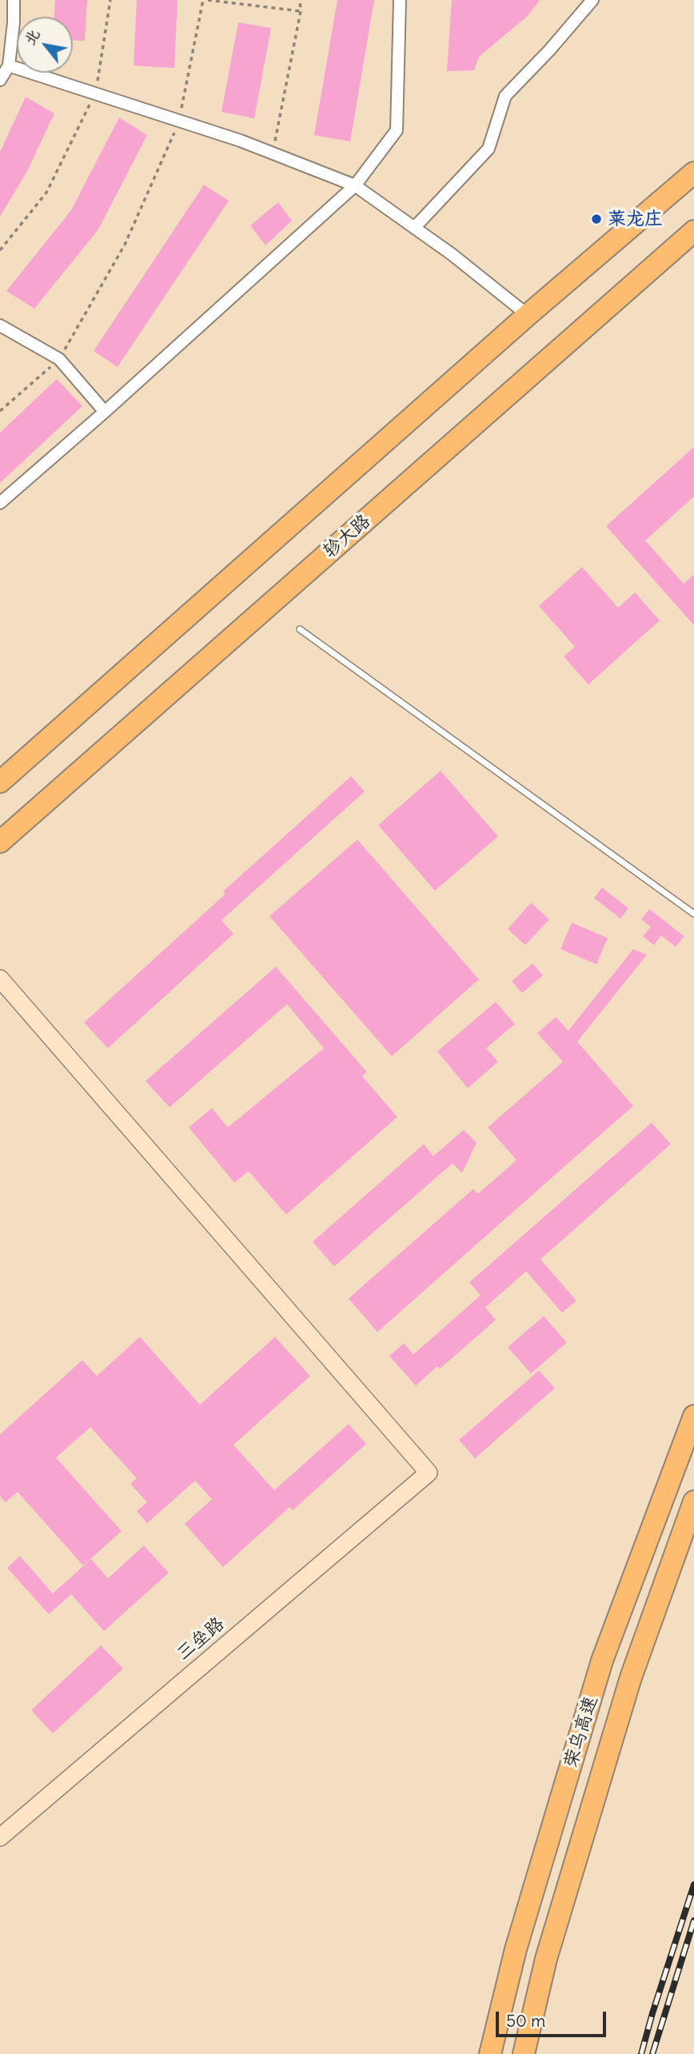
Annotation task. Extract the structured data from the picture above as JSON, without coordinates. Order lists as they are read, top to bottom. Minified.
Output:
{"streets":{"highway":["轸大路","荣乌高速"],"street":["三垒路"]},"places":["莱龙庄"],"scale_bar":"50 m","north":"top left"}
